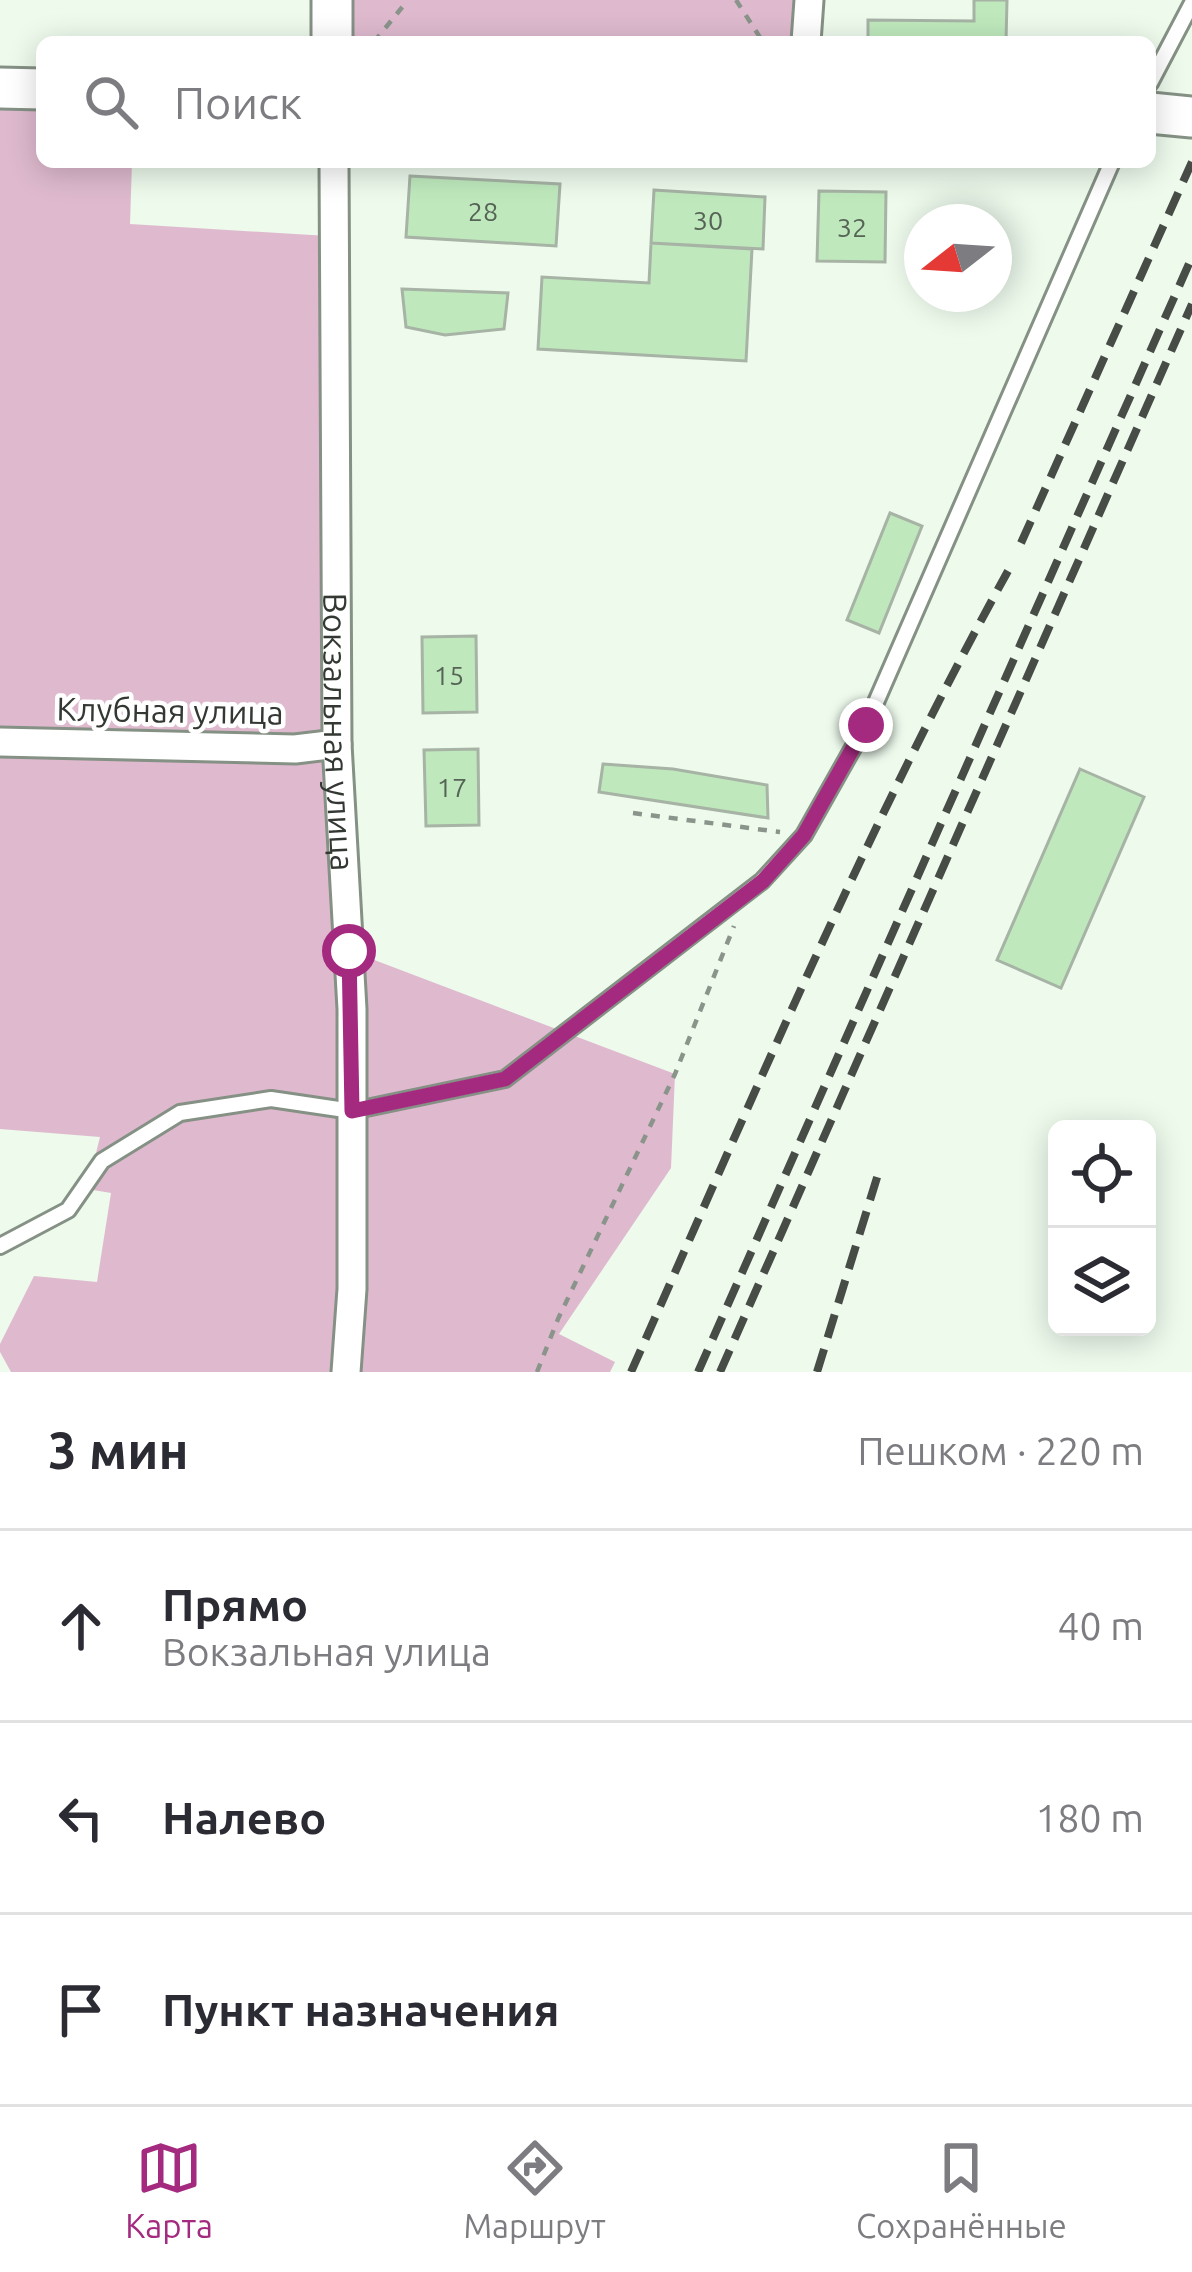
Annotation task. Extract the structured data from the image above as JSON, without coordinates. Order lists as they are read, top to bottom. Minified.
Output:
{"streets":{"street":["Клубная улица","Вокзальная улица"]},"crossings":[["Клубная улица","Вокзальная улица"]],"house_numbers":["28","30","32","15","17"],"north":"left","page":{"search":"Поиск","heading":["3 мин","Пешком · 220 m"],"list":[["Прямо","Вокзальная улица","40 m"],["Налево","180 m"],"Пункт назначения"],"nav":["Карта","Маршрут","Сохранённые"]}}
